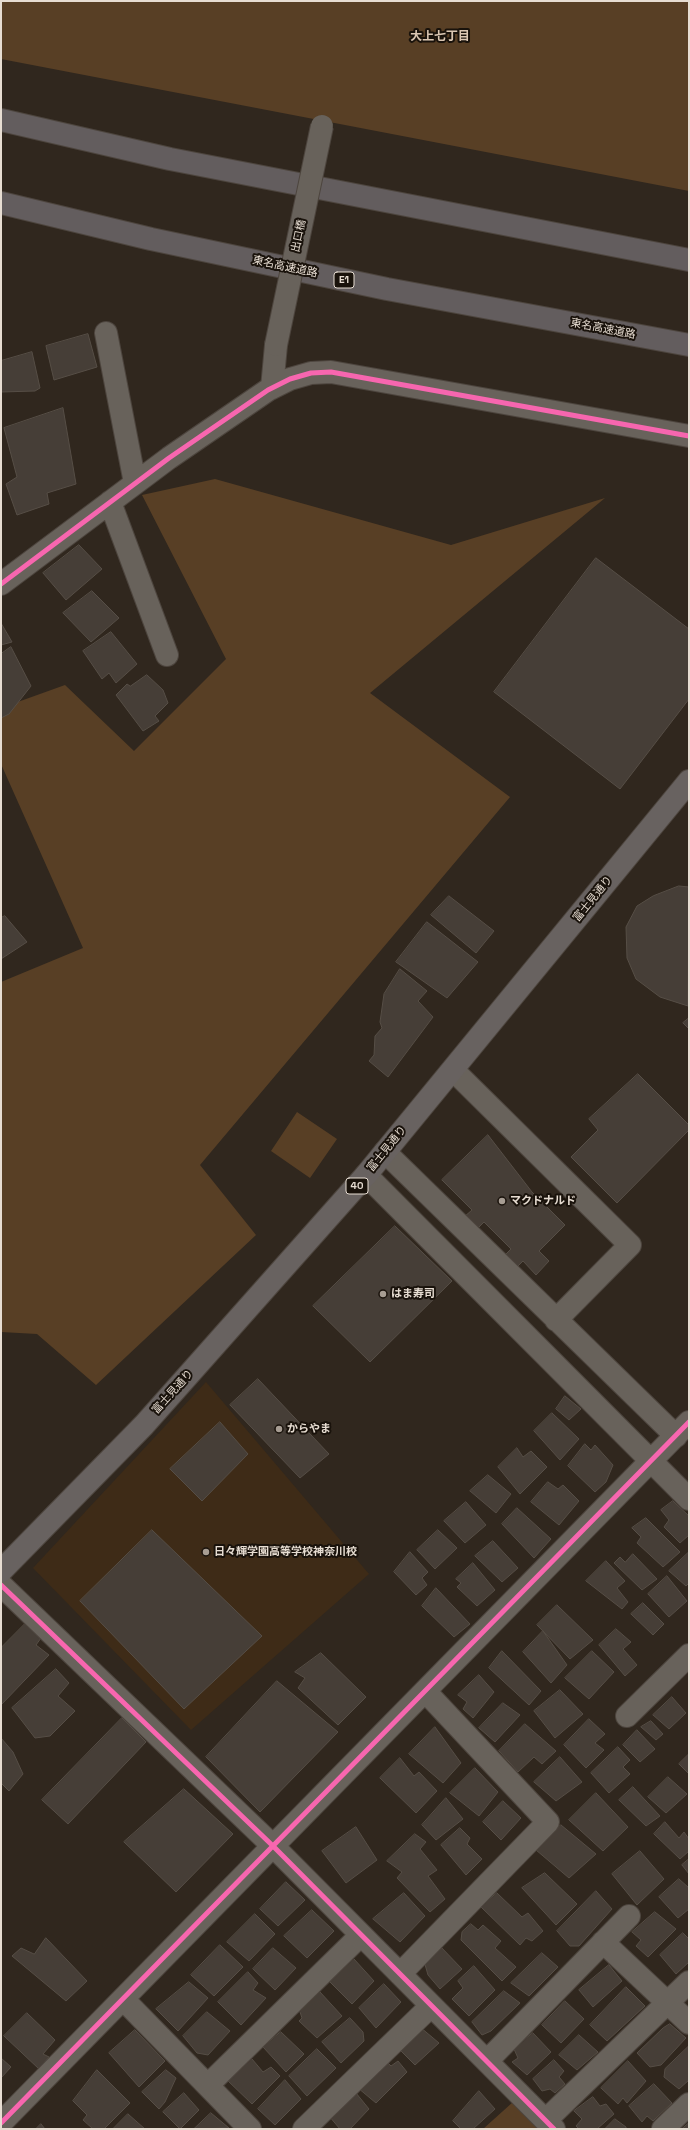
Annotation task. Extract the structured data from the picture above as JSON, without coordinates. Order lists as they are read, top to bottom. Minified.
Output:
{"streets":{"highway":["東名高速道路","E1"],"main road":["富士見通り","40"],"street":["出口橋"]},"districts":["大上七丁目"],"places":["マクドナルド","はま寿司","からやま","日々輝学園高等学校神奈川校"]}
